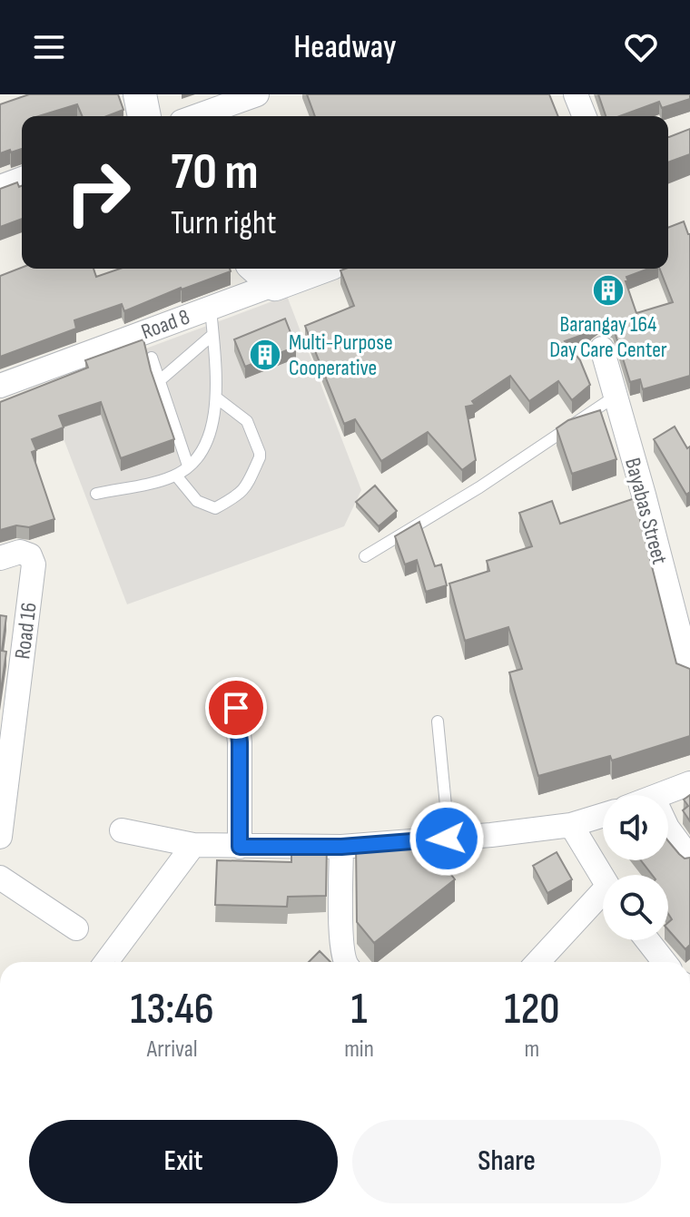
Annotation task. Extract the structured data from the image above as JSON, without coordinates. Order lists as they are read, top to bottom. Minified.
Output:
{"streets":{"street":["Road 8","Bayabas Street","Road 16"]},"places":{"building":["Barangay 164 Day Care Center","Multi-Purpose Cooperative"]},"page":{"header":"Headway","turn":["70 m","Turn right"],"eta":["13:46","Arrival","1","min","120","m"],"buttons":["Exit","Share"]}}
